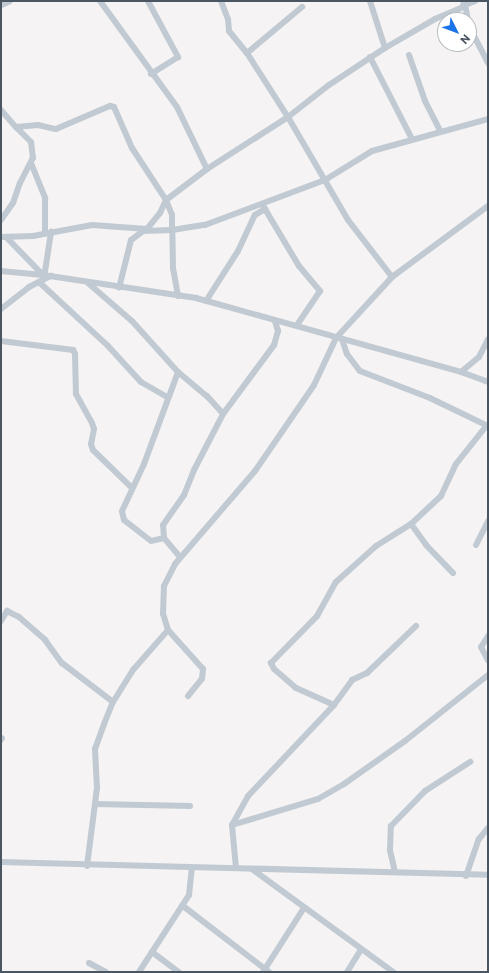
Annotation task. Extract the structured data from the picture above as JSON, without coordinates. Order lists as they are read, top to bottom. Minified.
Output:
{"north":"bottom right"}
